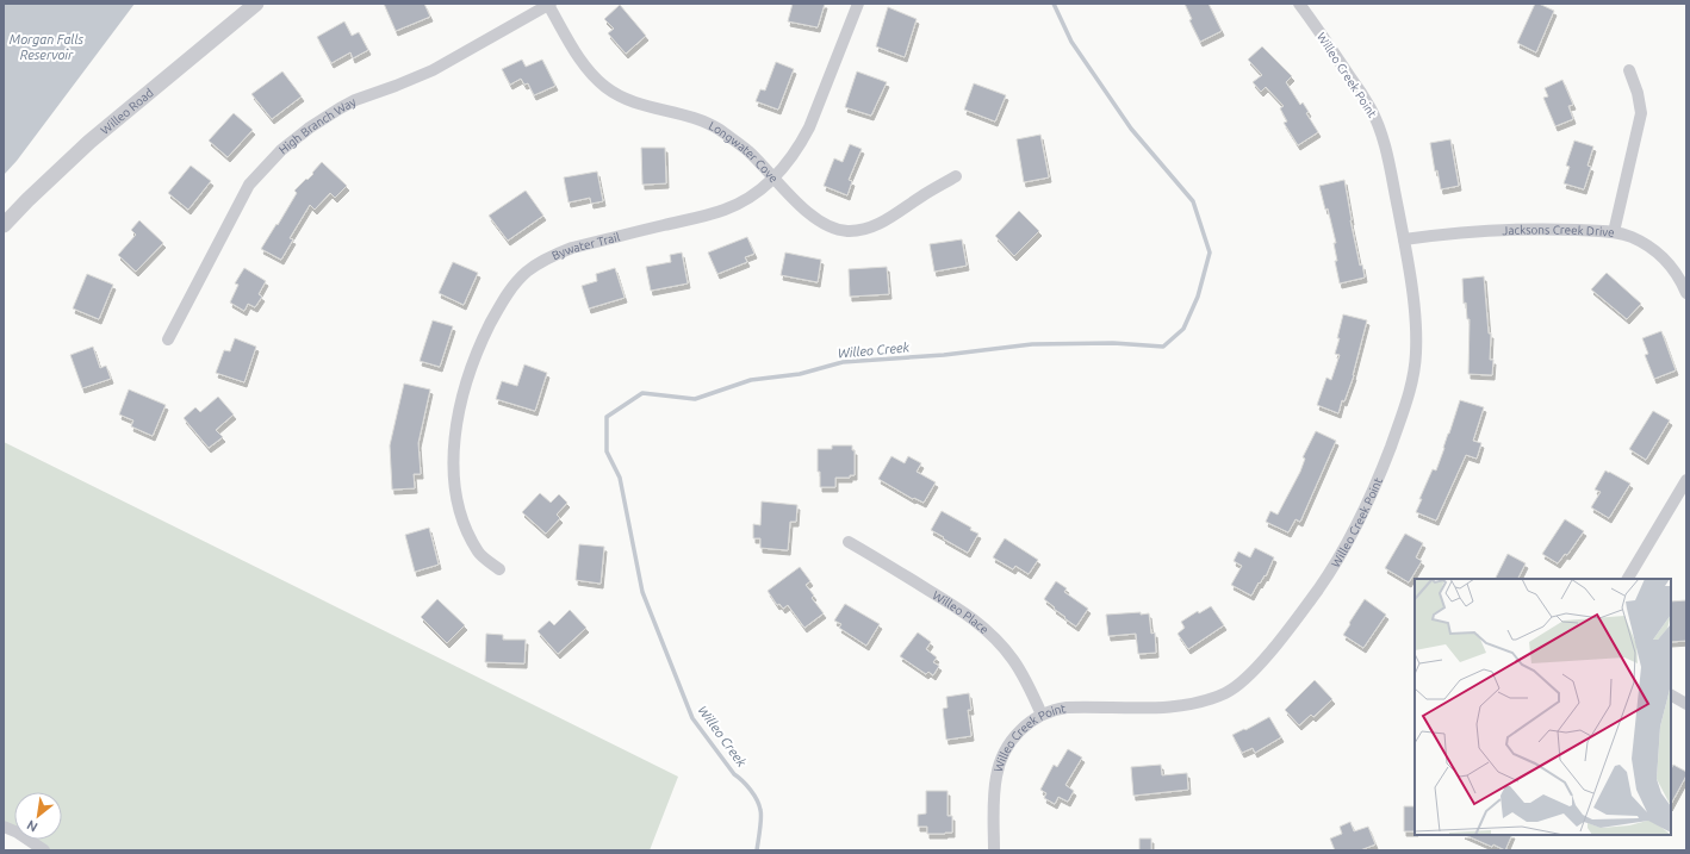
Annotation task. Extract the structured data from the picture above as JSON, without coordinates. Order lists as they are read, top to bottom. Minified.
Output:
{"streets":{"street":["Willeo Creek Point","Willeo Road","High Branch Way","Longwater Cove","Jacksons Creek Drive","Bywater Trail","Willeo Place"]},"crossings":[["Willeo Creek Point","Jacksons Creek Drive"],["Willeo Creek Point","Willeo Place"],["High Branch Way","Longwater Cove"],["Longwater Cove","Bywater Trail"]],"water":["Morgan Falls Reservoir","Willeo Creek"],"north":"bottom left"}
